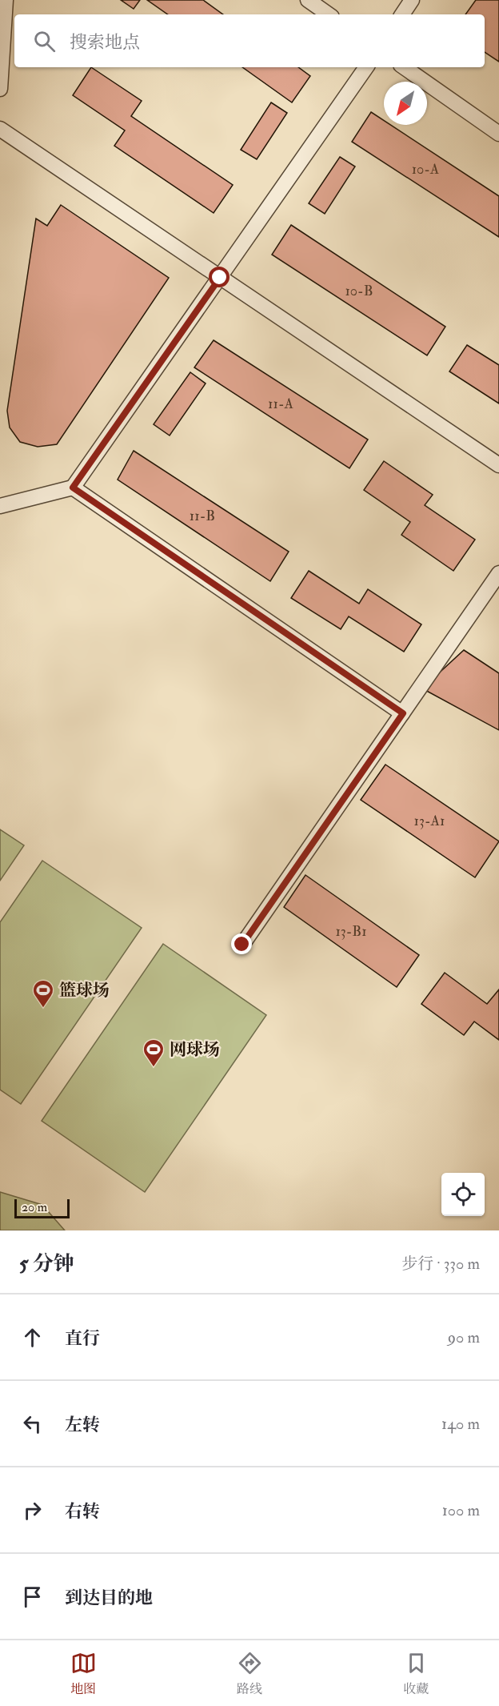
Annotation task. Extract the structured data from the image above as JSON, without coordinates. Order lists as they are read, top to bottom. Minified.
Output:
{"places":{"sports":["篮球场","网球场"]},"house_numbers":["10-A","10-B","11-A","11-B","13-A1","13-B1"],"scale_bar":"20 m","north":"bottom left","page":{"search":"搜索地点","scale":"20 m","heading":["5 分钟","步行 · 330 m"],"list":[["直行","90 m"],["左转","140 m"],["右转","100 m"],"到达目的地"],"nav":["地图","路线","收藏"]}}
